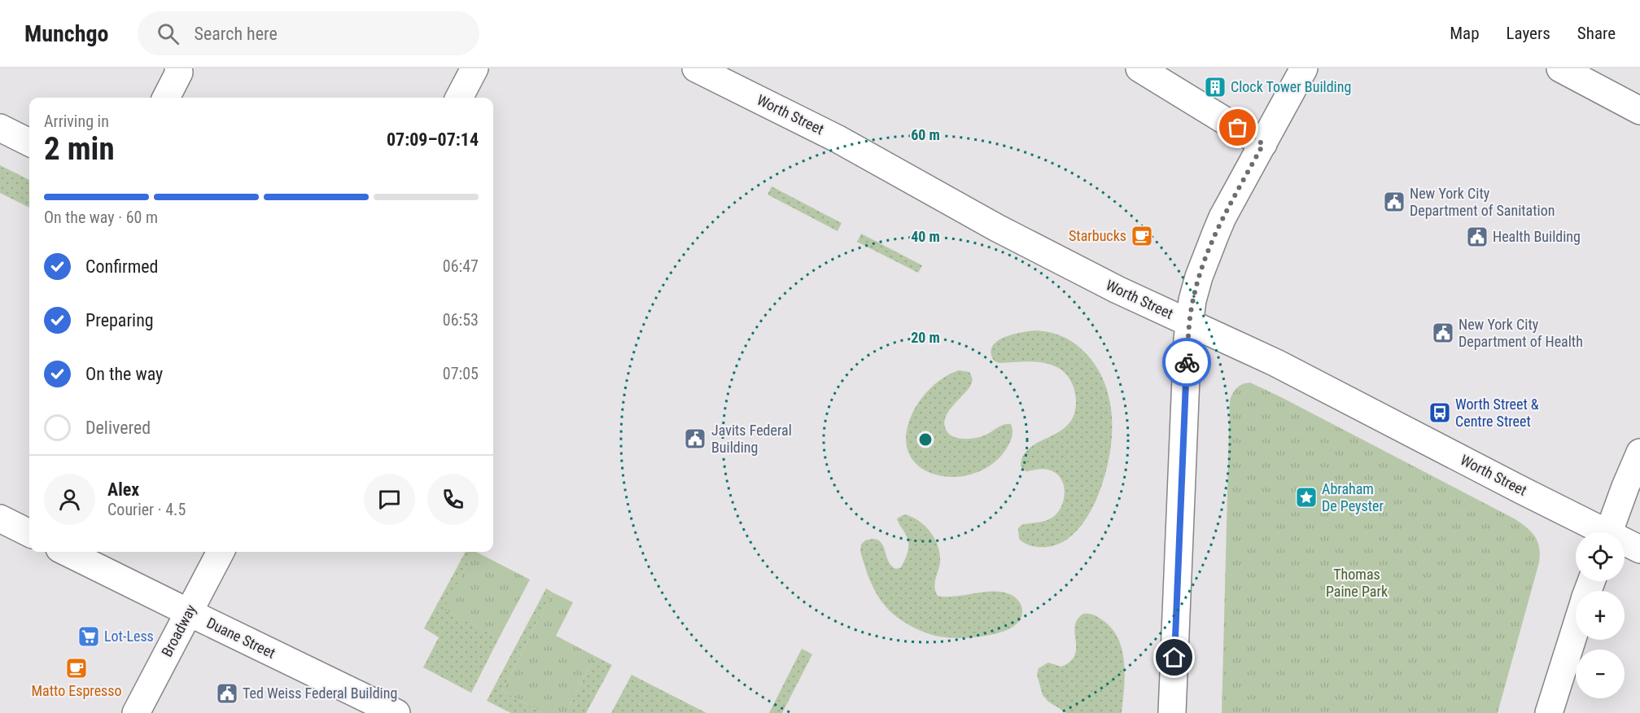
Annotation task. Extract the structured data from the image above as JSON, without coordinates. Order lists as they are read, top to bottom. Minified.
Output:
{"streets":{"street":["Worth Street","Broadway","Duane Street"]},"crossings":[["Broadway","Duane Street"]],"parks":["Thomas Paine Park"],"places":{"building":["Clock Tower Building"],"public building":["New York City Department of Sanitation","Health Building","New York City Department of Health","Javits Federal Building","Ted Weiss Federal Building"],"cafe":["Starbucks","Matto Espresso"],"bus stop":["Worth Street & Centre Street"],"place":["Abraham De Peyster"],"supermarket":["Lot-Less"]},"page":{"header":"Munchgo","search":"Search here","nav":["Map","Layers","Share"],"heading":["2 min","Arriving in","07:09–07:14"],"panel":["Alex","Courier · 4.5"],"bar":"On the way · 60 m","list":[["Confirmed","06:47"],["Preparing","06:53"],["On the way","07:05"],"Delivered"],"map_buttons":["+","−"]},"rings":["60 m","40 m","20 m"]}
